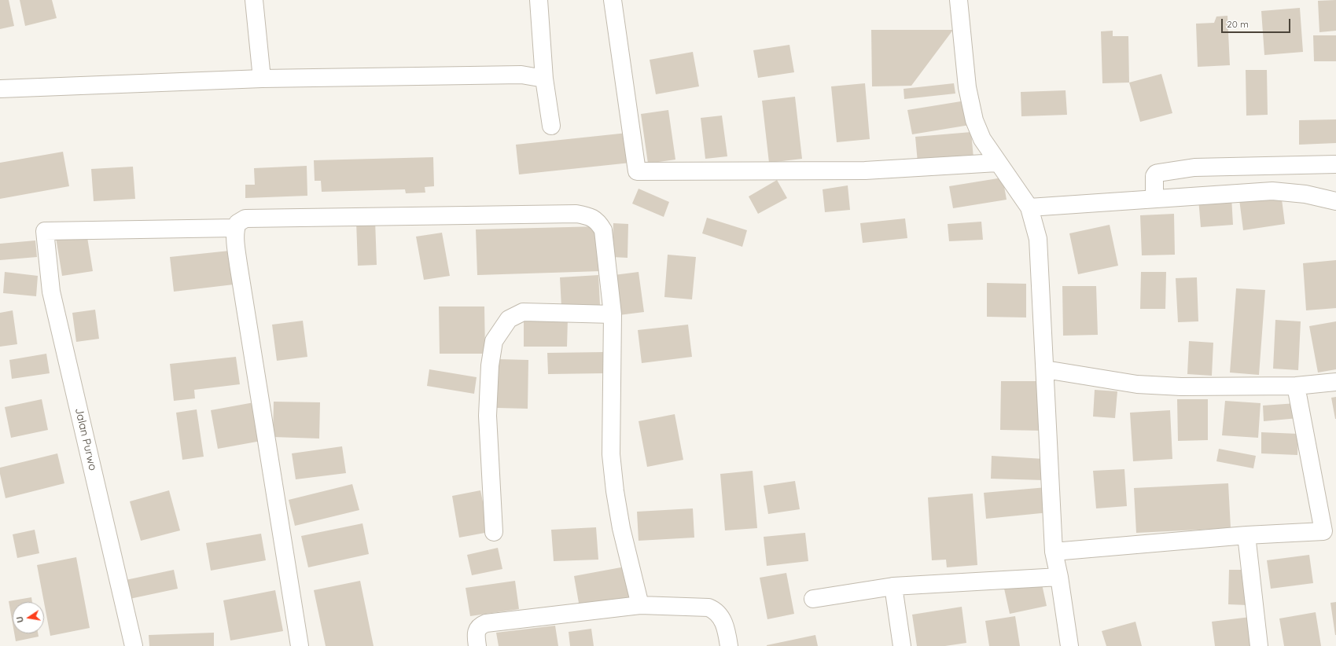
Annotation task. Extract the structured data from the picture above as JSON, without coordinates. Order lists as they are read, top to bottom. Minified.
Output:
{"streets":{"street":["Jalan Purwo"]},"scale_bar":"20 m","north":"left"}
